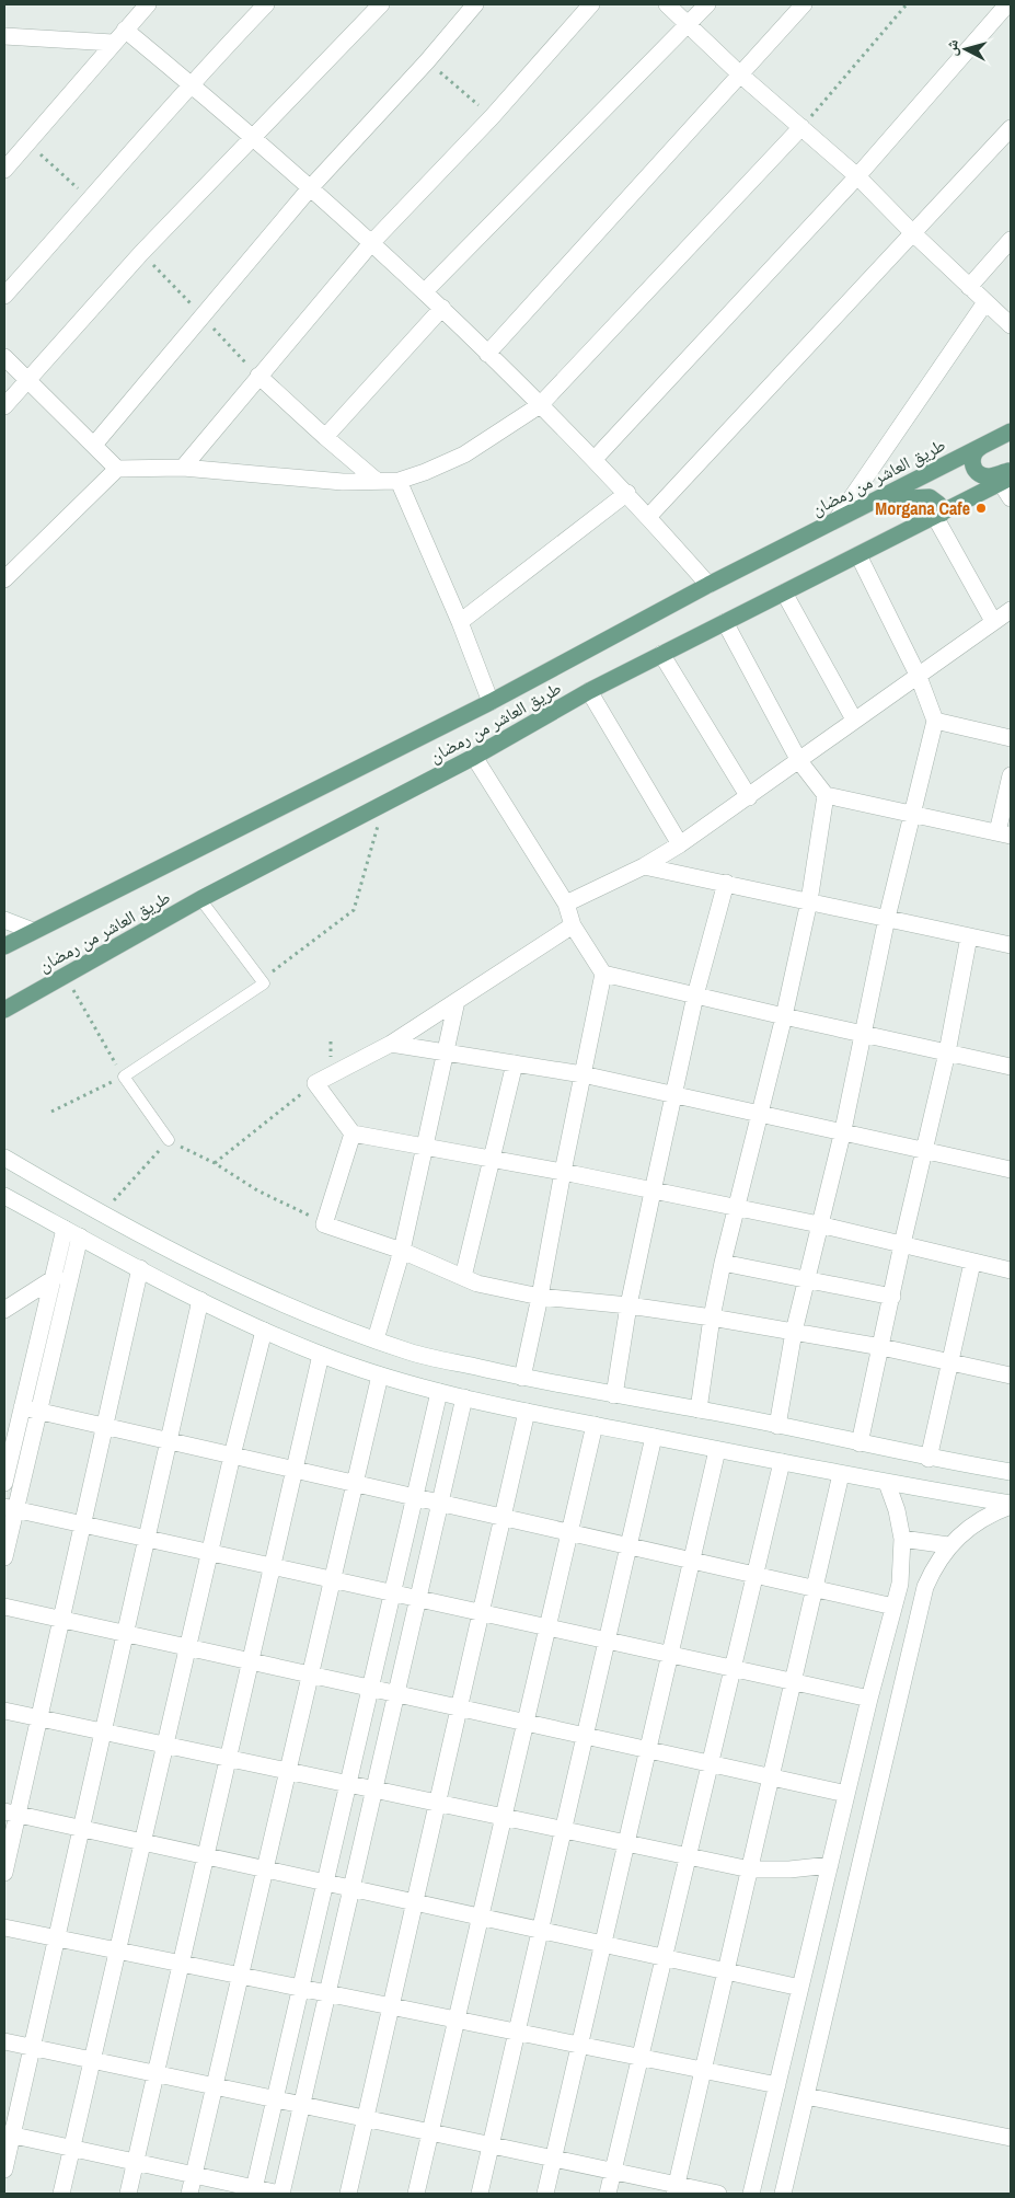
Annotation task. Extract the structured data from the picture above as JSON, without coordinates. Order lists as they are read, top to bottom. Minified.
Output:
{"streets":{"main road":["طريق العاشر من رمضان"]},"places":["Morgana Cafe"],"north":"left"}
